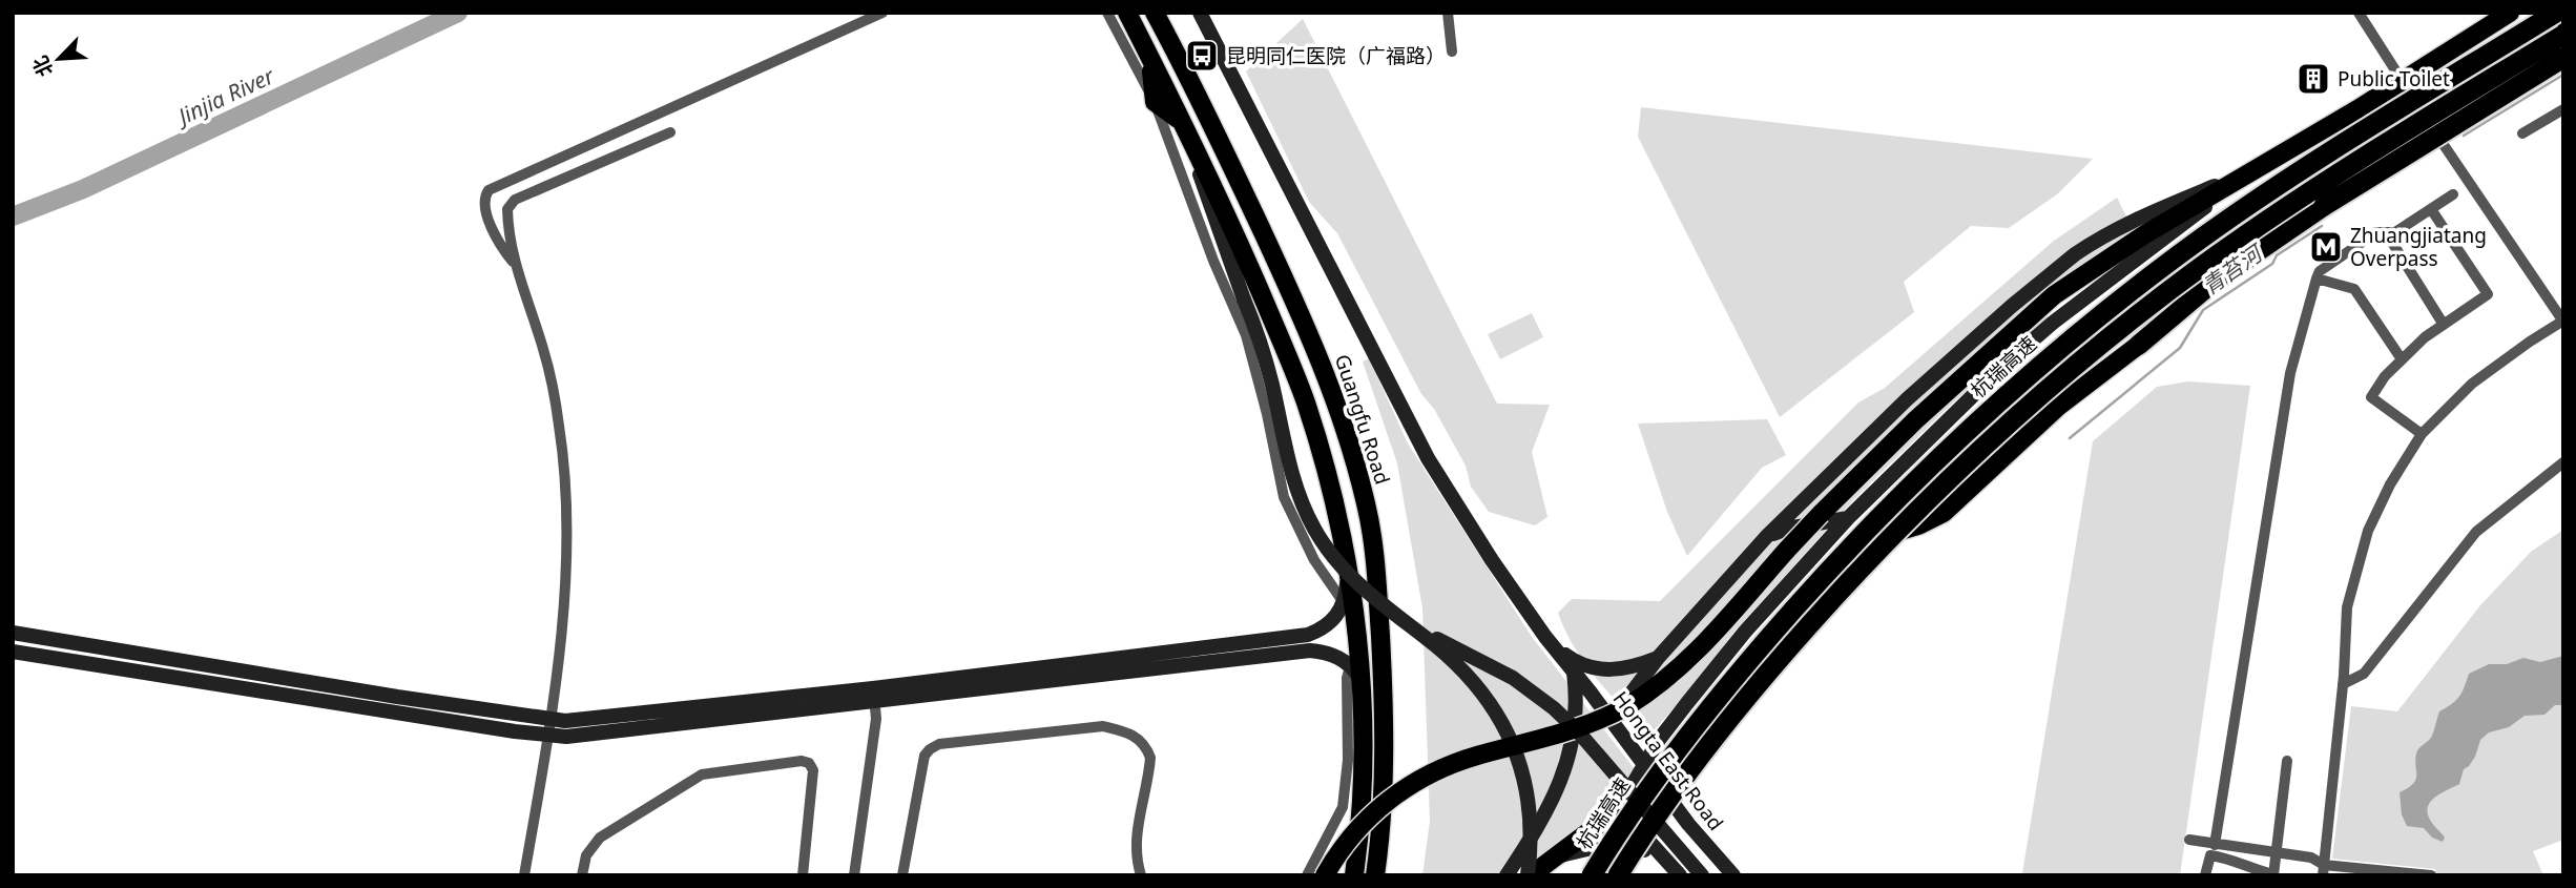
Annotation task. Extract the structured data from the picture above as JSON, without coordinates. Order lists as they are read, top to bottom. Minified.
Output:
{"streets":{"highway":["杭瑞高速"],"main road":["Guangfu Road","Hongta East Road"]},"water":["Jinjia River","青苔河"],"places":{"bus stop":["昆明同仁医院（广福路）"],"building":["Public Toilet"],"metro station":["Zhuangjiatang Overpass"]},"north":"bottom left"}
